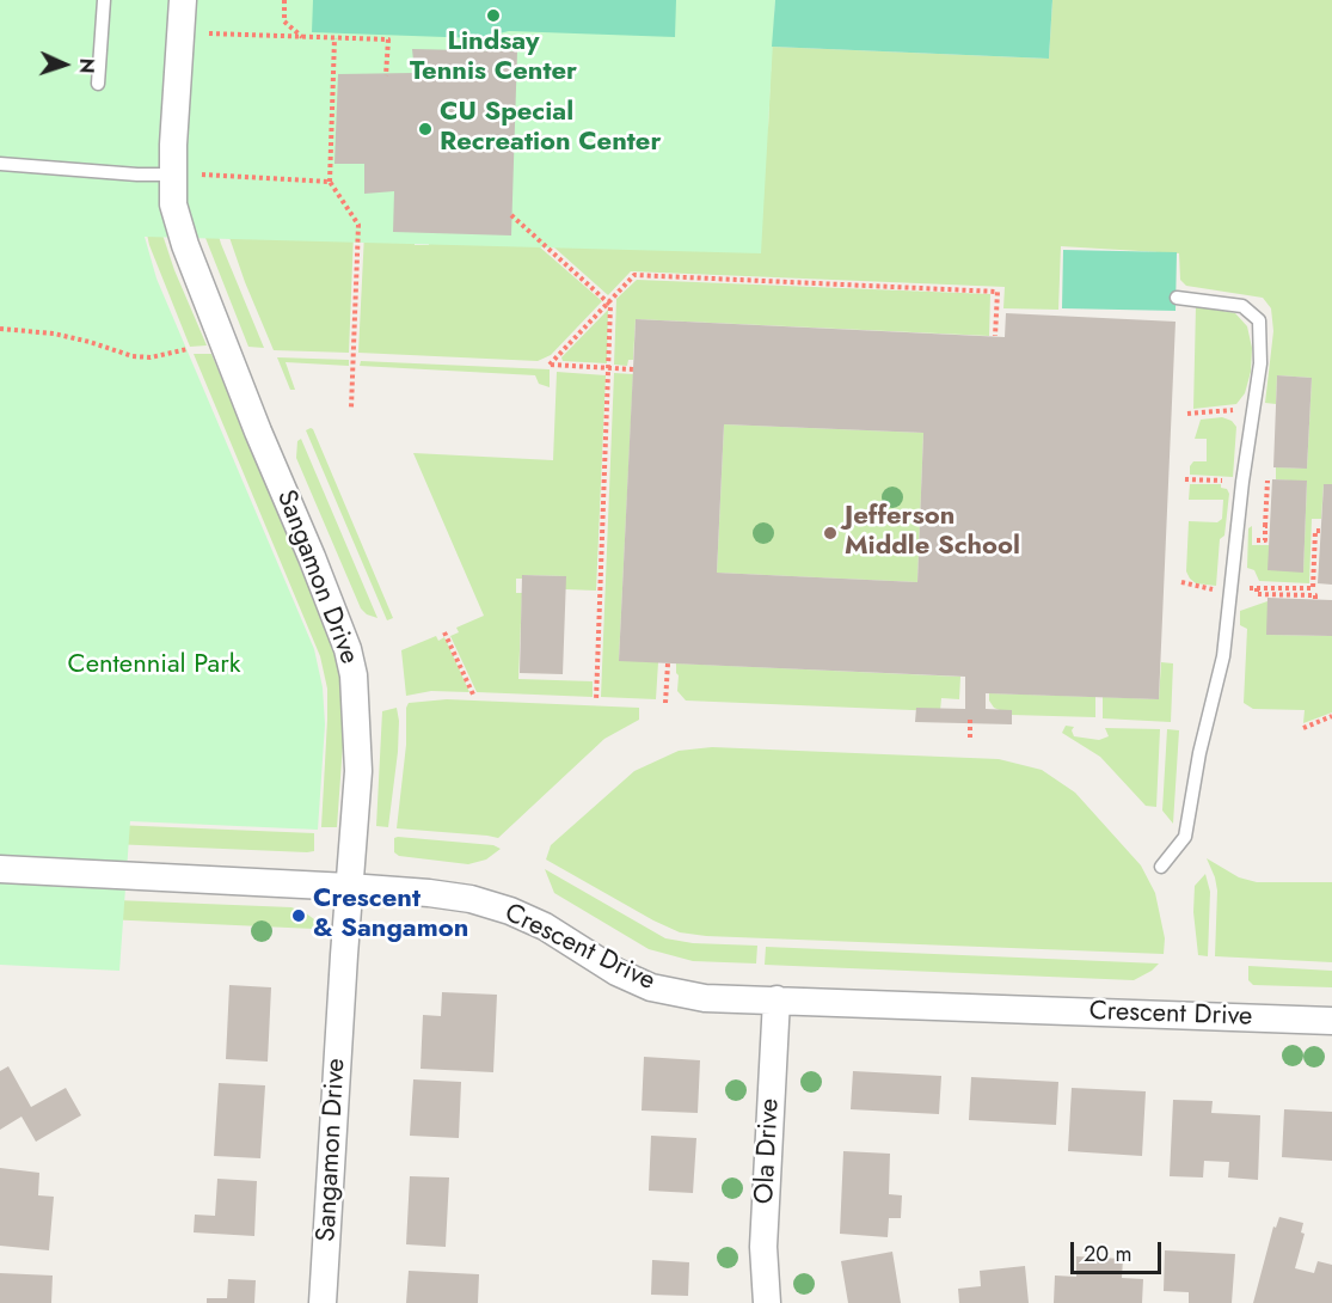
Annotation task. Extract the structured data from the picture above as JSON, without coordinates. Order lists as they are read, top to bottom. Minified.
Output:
{"streets":{"street":["Sangamon Drive","Crescent Drive","Ola Drive"]},"crossings":[["Sangamon Drive","Crescent Drive"],["Crescent Drive","Ola Drive"]],"parks":["Centennial Park"],"places":["Lindsay Tennis Center","CU Special Recreation Center","Jefferson Middle School","Crescent & Sangamon"],"scale_bar":"20 m","north":"right"}
